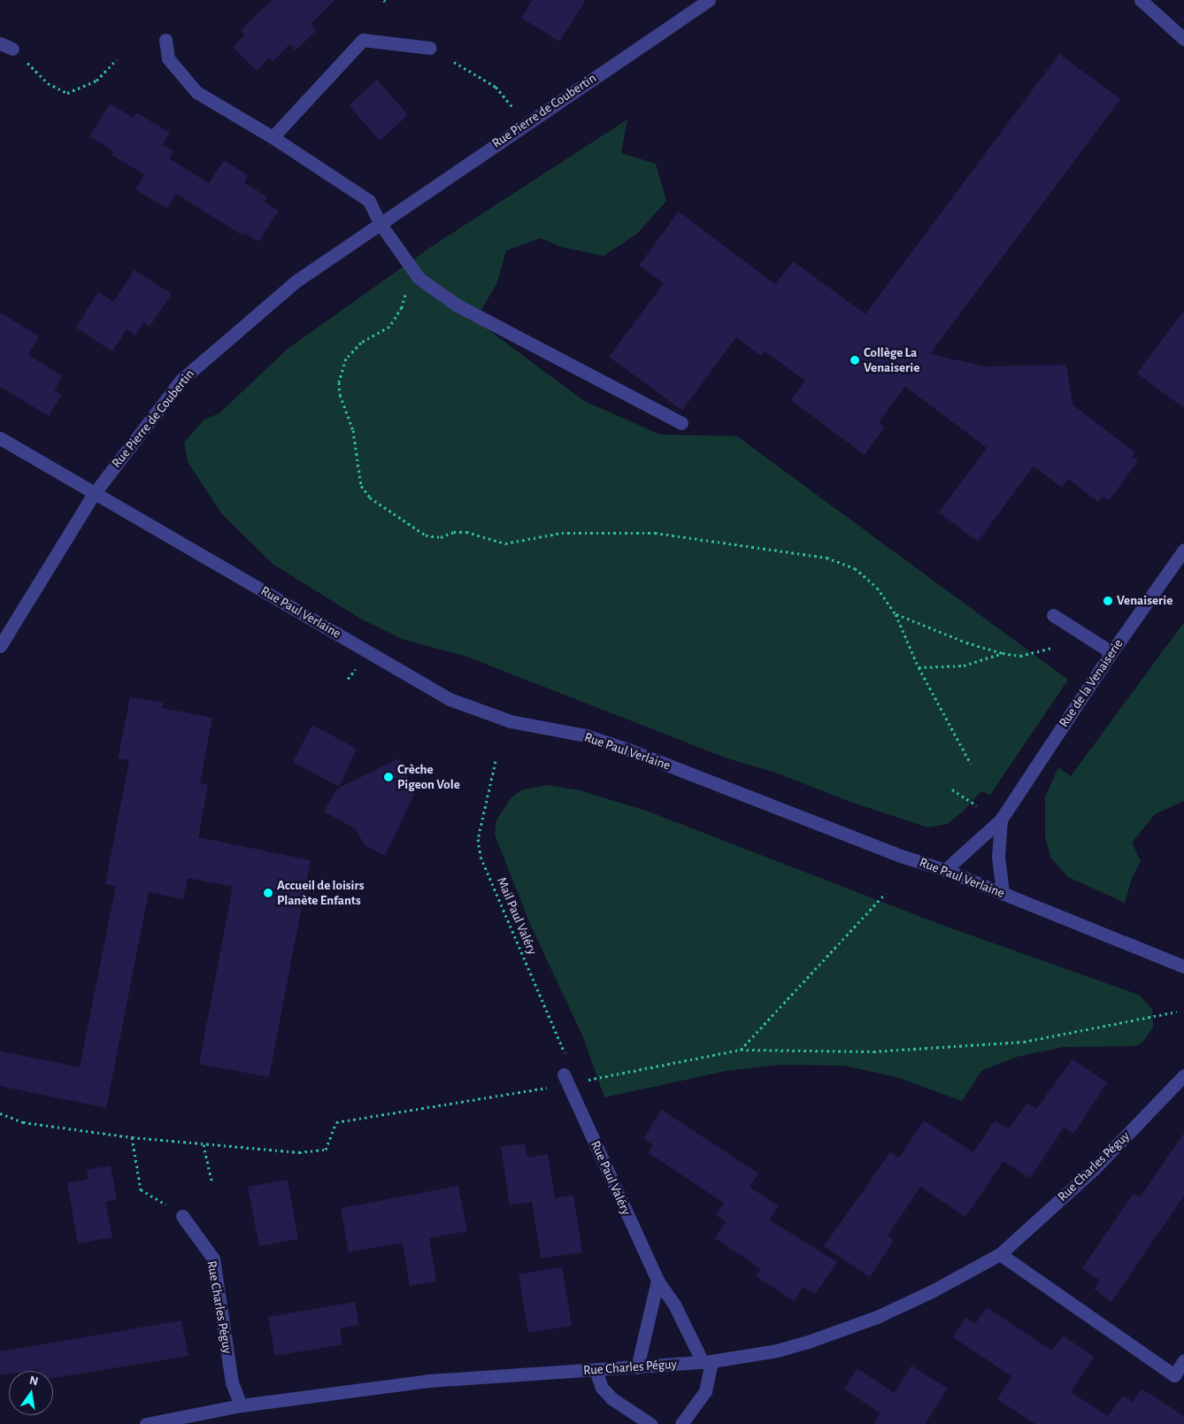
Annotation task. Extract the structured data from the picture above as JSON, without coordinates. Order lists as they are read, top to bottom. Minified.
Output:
{"streets":{"street":["Rue Pierre de Coubertin","Rue Paul Verlaine","Rue de la Venaiserie","Rue Charles Péguy","Rue Paul Valéry"],"path":["Mail Paul Valéry"]},"crossings":[["Rue Pierre de Coubertin","Rue Paul Verlaine"],["Rue Paul Verlaine","Rue de la Venaiserie"],["Mail Paul Valéry","Rue Paul Valéry"],["Rue Charles Péguy","Rue Paul Valéry"]],"places":["Collège La Venaiserie","Venaiserie","Crèche Pigeon Vole","Accueil de loisirs Planète Enfants"],"north":"top"}
